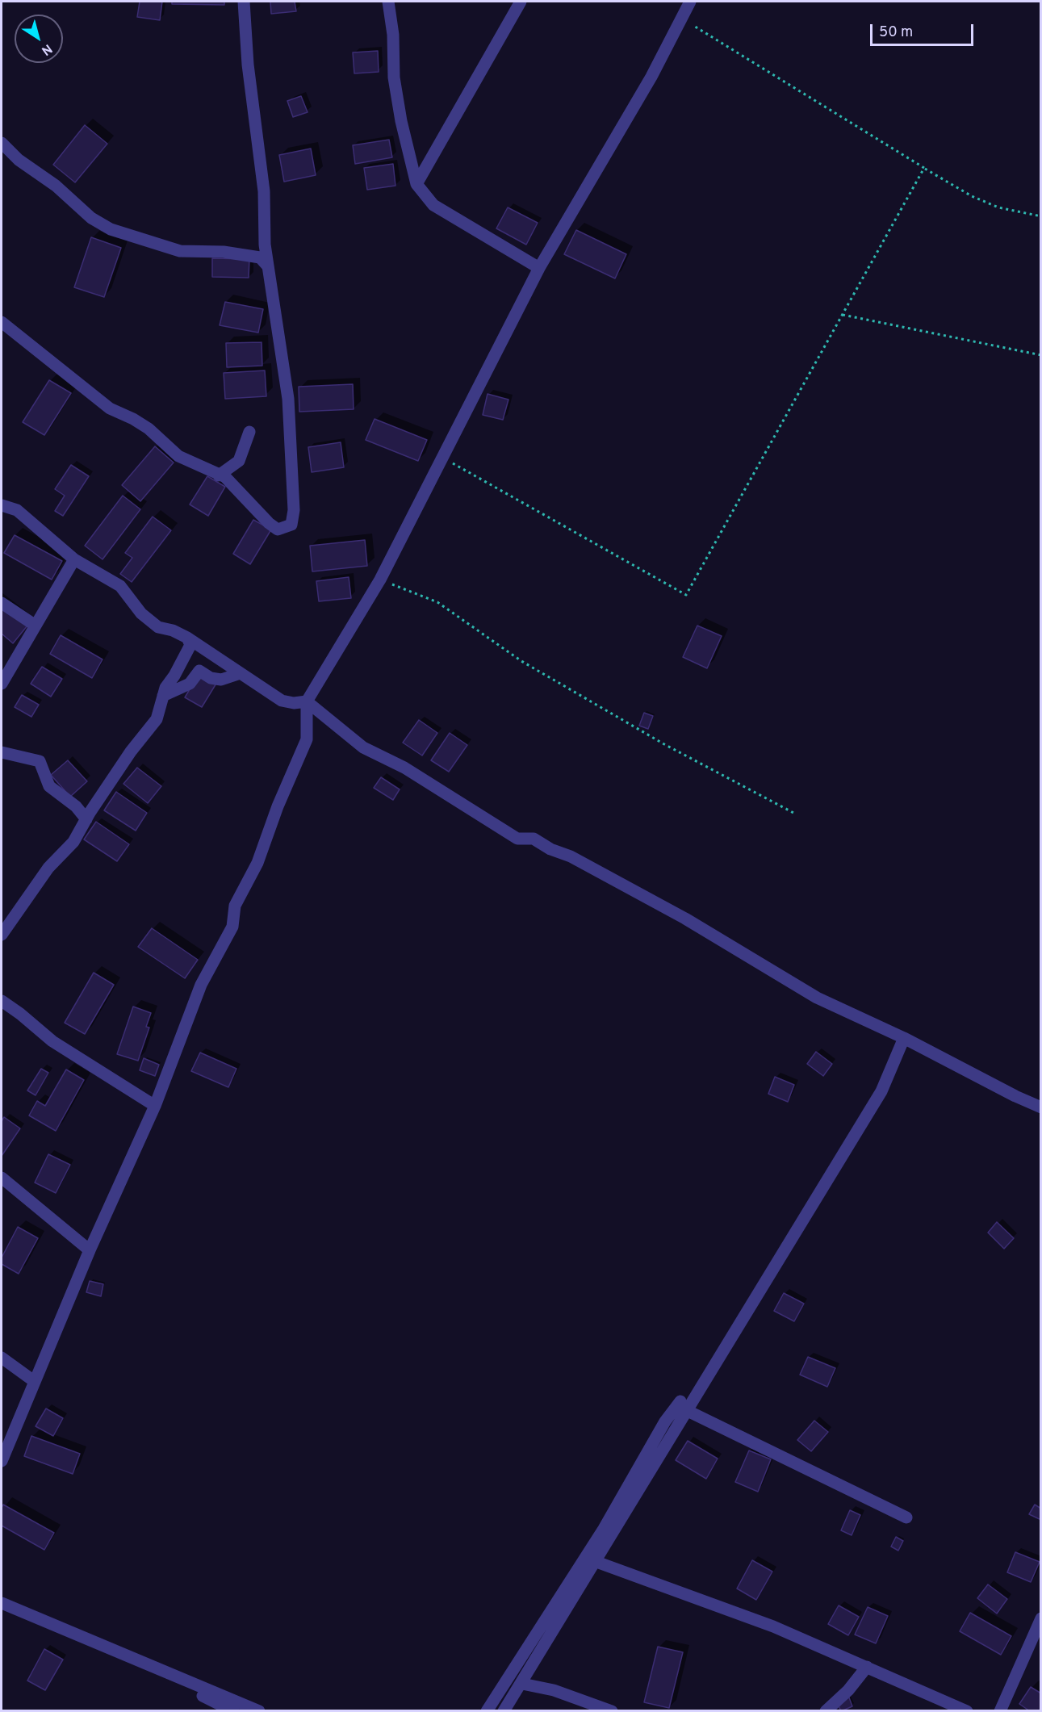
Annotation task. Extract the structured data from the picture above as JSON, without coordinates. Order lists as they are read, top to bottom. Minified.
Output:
{"scale_bar":"50 m","north":"bottom right"}
